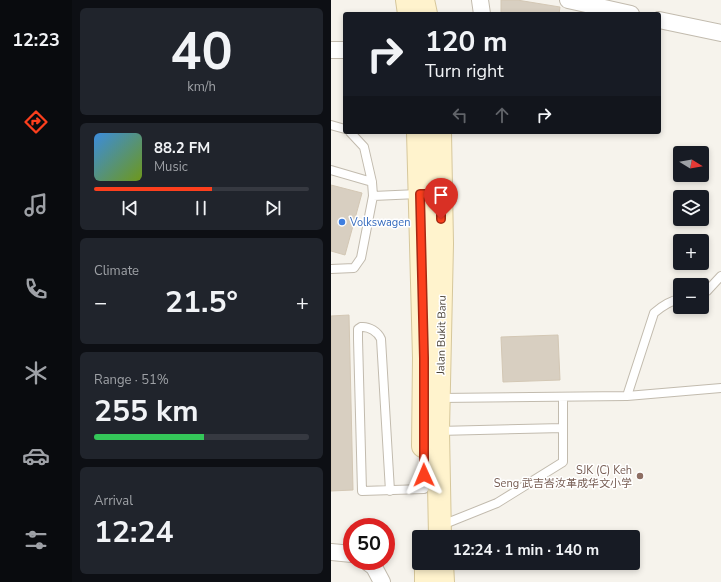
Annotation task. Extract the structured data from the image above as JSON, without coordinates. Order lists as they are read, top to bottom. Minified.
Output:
{"streets":{"main road":["Jalan Bukit Baru"]},"places":["Volkswagen","SJK (C) Keh Seng 武吉峇汝革成华文小学"],"north":"right","page":{"tabs":"12:23","tile":[["40","km/h"],"Climate",["Range · 51%","255 km"],["Arrival","12:24"]],"turn":["120 m","Turn right"],"song":["88.2 FM","Music"],"map_buttons":["+","−"],"heat":["−","21.5°","+"],"limit":"50","trip":"12:24 · 1 min · 140 m"}}
